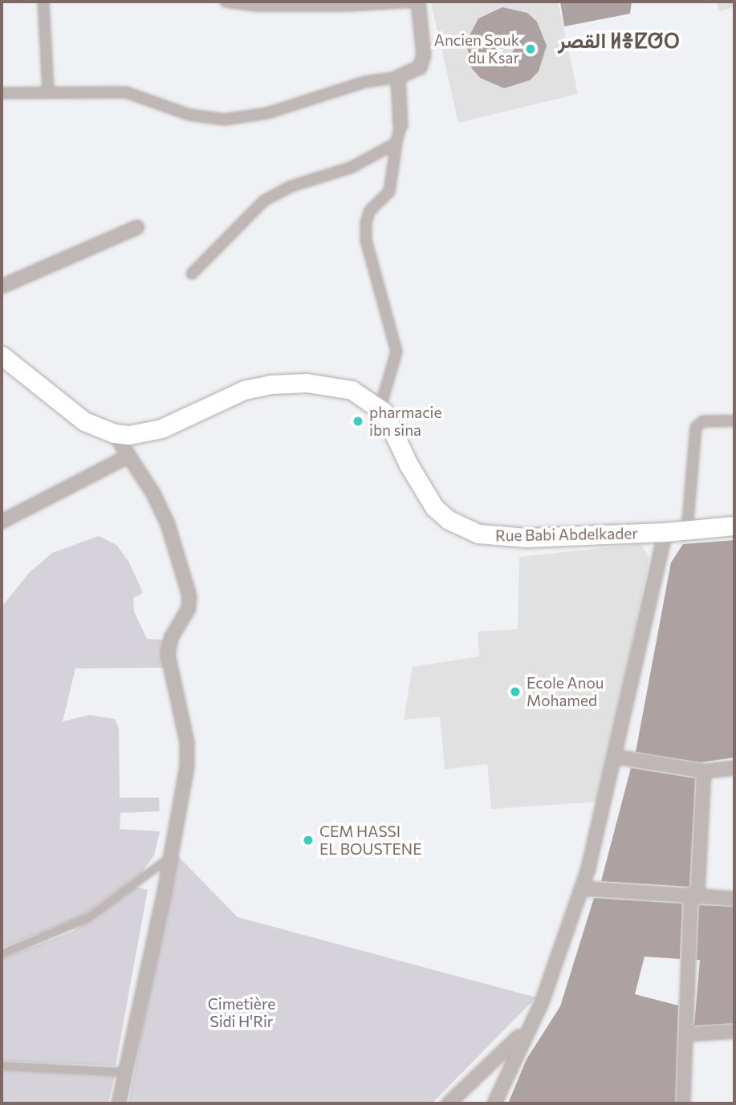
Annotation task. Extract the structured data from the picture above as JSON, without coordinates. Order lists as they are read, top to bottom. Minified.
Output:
{"streets":{"main road":["Rue Babi Abdelkader"]},"districts":["القصر ⵍⴻⵇⵚⵔ"],"parks":["Cimetière Sidi H'Rir"],"places":["Ancien Souk du Ksar","pharmacie ibn sina","Ecole Anou Mohamed","CEM HASSI EL BOUSTENE"]}
